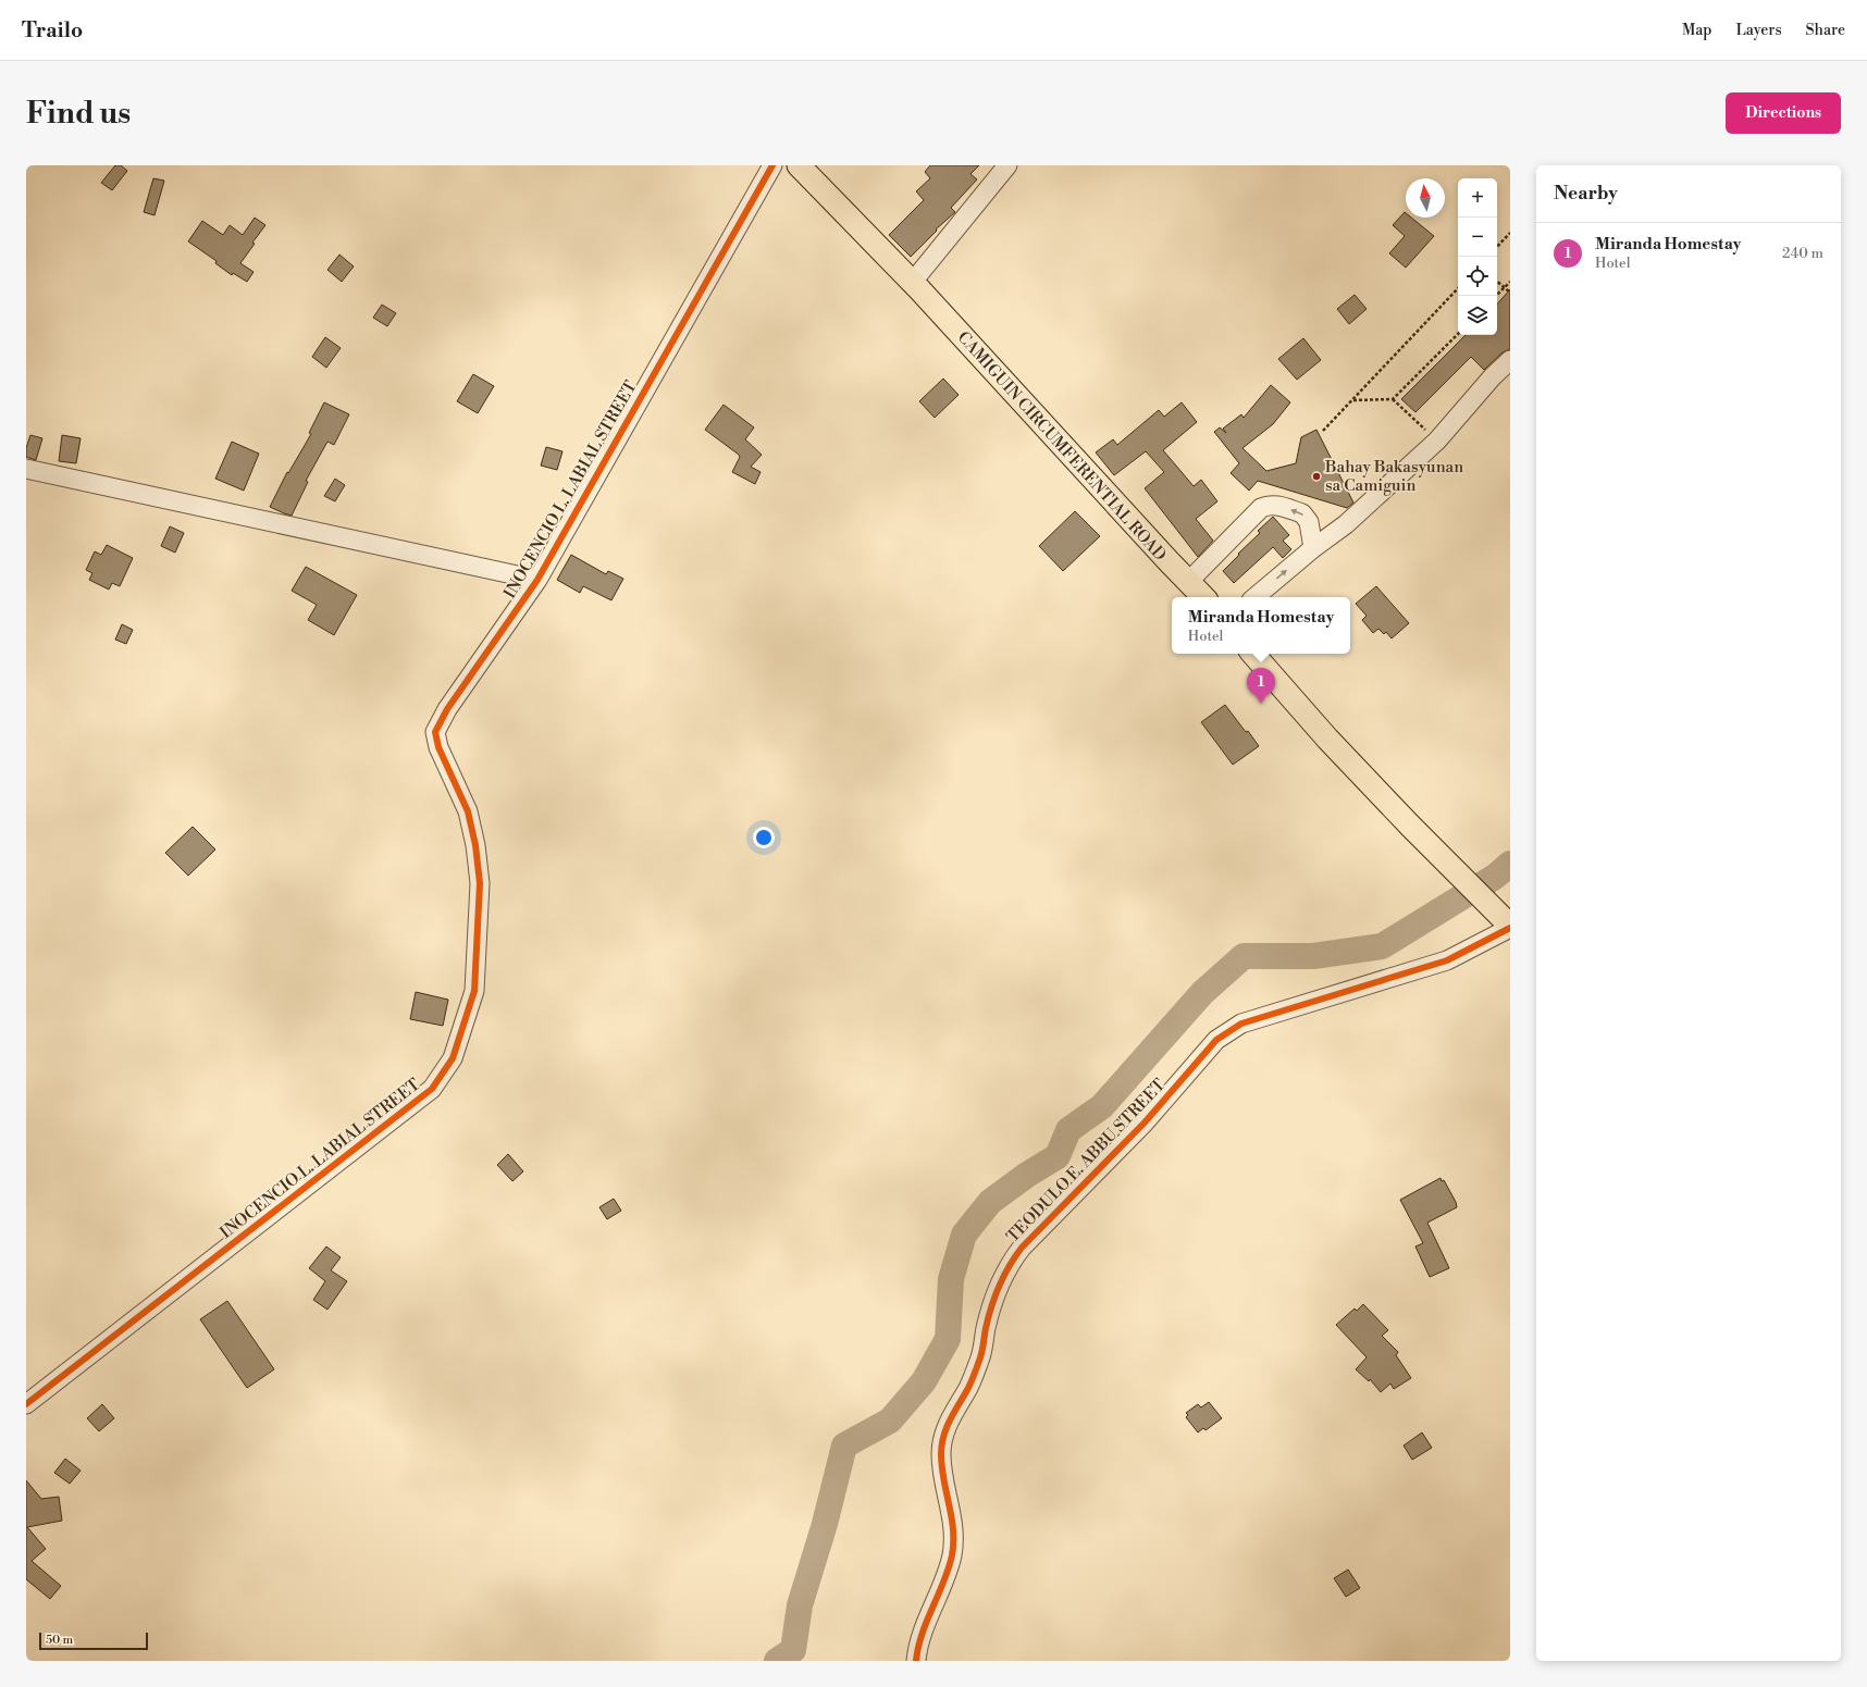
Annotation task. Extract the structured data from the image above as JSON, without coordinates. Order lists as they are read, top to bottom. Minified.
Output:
{"streets":{"main road":["CAMIGUIN CIRCUMFERENTIAL ROAD"],"street":["INOCENCIO L. LABIAL STREET","TEODULO E. ABBU STREET"]},"places":["Bahay Bakasyunan sa Camiguin"],"scale_bar":"50 m","north":"top","page":{"header":"Trailo","nav":["Map","Layers","Share"],"buttons":"Directions","title":"Find us","heading":"Nearby","map_buttons":["+","−"],"list":[{"mark":"1","name":"Miranda Homestay","note":"Hotel","value":"240 m"}],"popup":["Miranda Homestay","Hotel"],"pins":"1","scale":"50 m"}}
